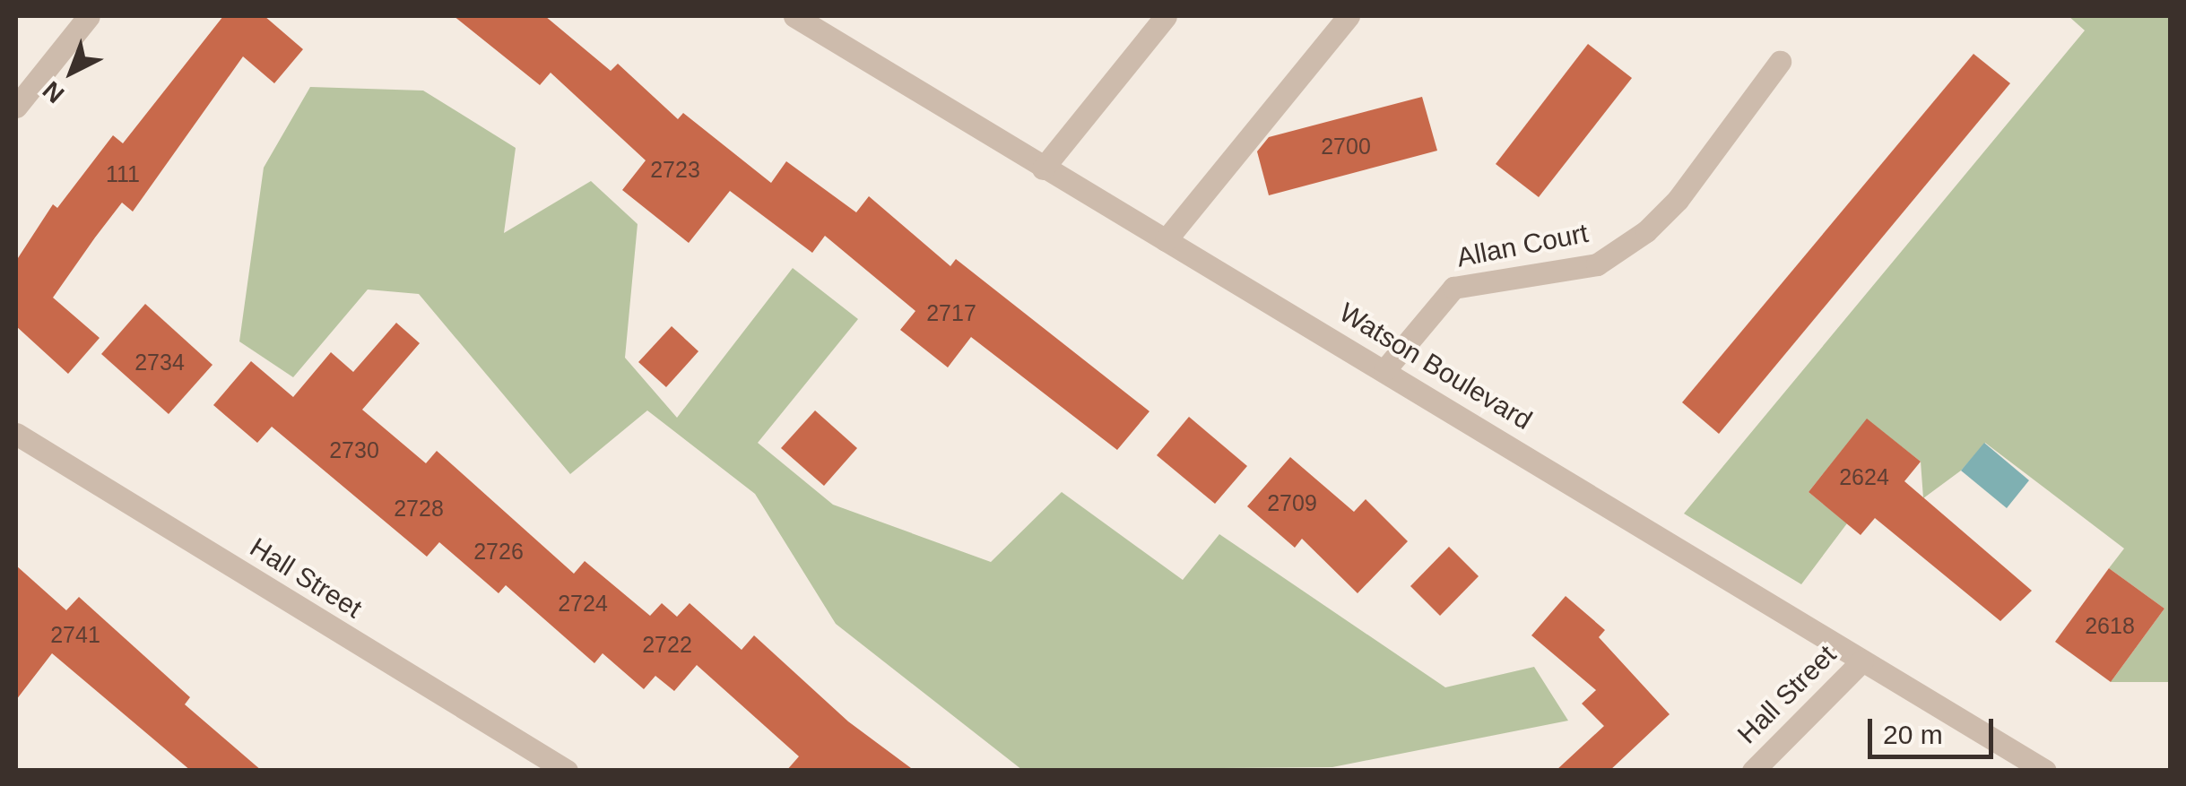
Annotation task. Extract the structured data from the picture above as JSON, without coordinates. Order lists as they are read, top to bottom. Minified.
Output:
{"streets":{"street":["Allan Court","Watson Boulevard","Hall Street"]},"crossings":[["Allan Court","Watson Boulevard"],["Watson Boulevard","Hall Street"]],"house_numbers":["2700","2723","111","2717","2734","2730","2624","2709","2728","2726","2724","2618","2741","2722"],"scale_bar":"20 m","north":"bottom left"}
